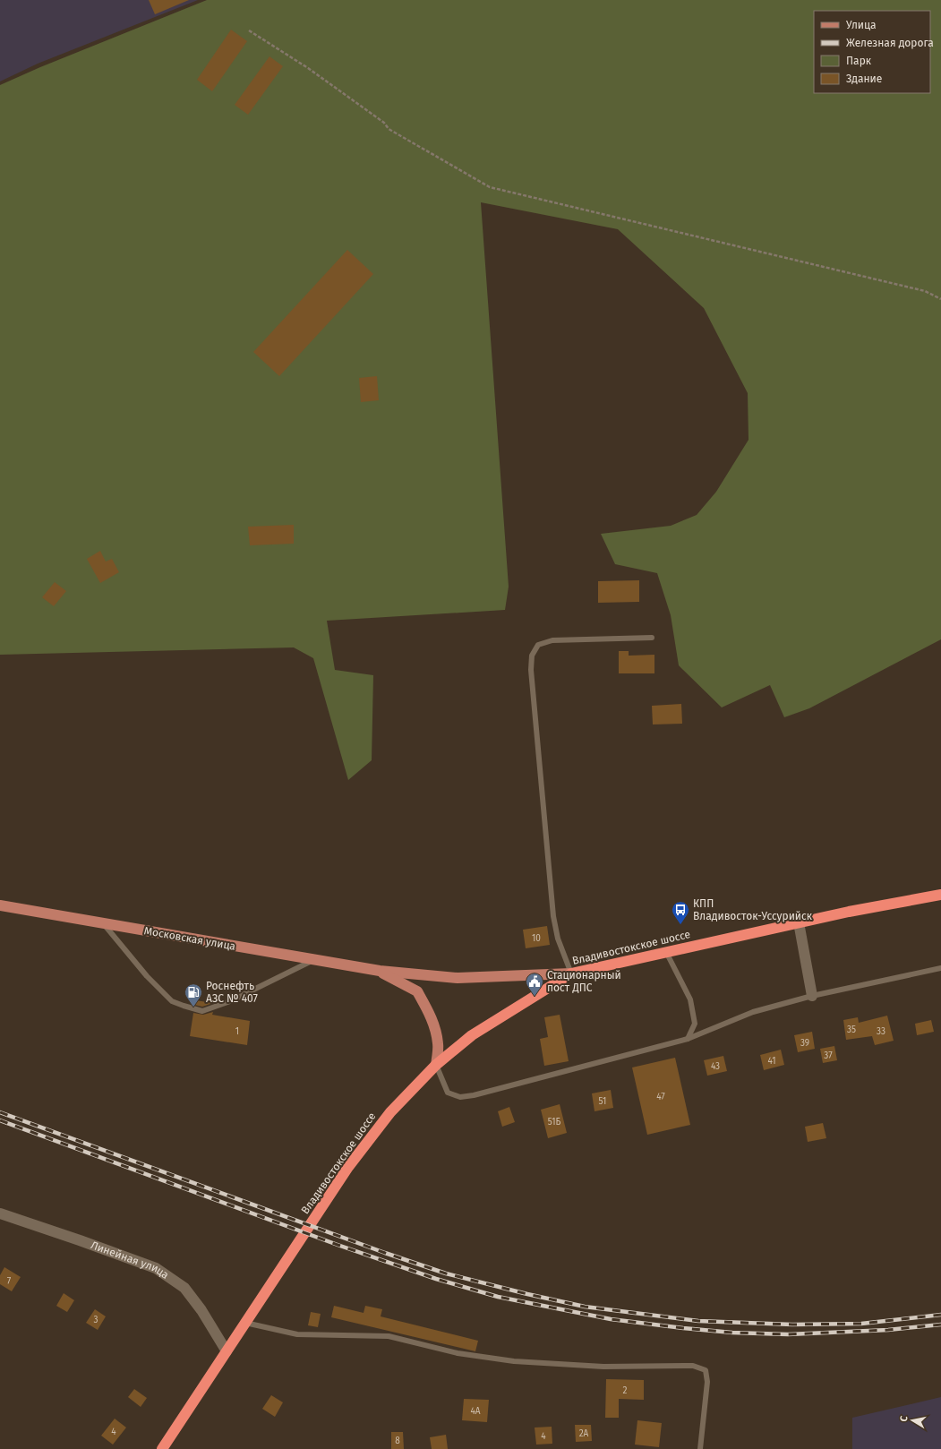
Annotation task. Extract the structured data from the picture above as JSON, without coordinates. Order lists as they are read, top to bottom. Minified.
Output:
{"streets":{"highway":["Владивостокское шоссе"],"main road":["Московская улица"],"street":["Линейная улица"]},"crossings":[["Московская улица","Владивостокское шоссе"],["Владивостокское шоссе","Линейная улица"]],"places":{"bus stop":["КПП Владивосток-Уссурийск"],"public building":["Стационарный пост ДПС"],"fuel station":["Роснефть АЗС № 407"]},"house_numbers":["10","35","1","33","39","37","41","43","47","51","51Б","7","3","2","4А","4","2А","4","8"],"legend":["Улица","Железная дорога","Парк","Здание"],"north":"left"}
